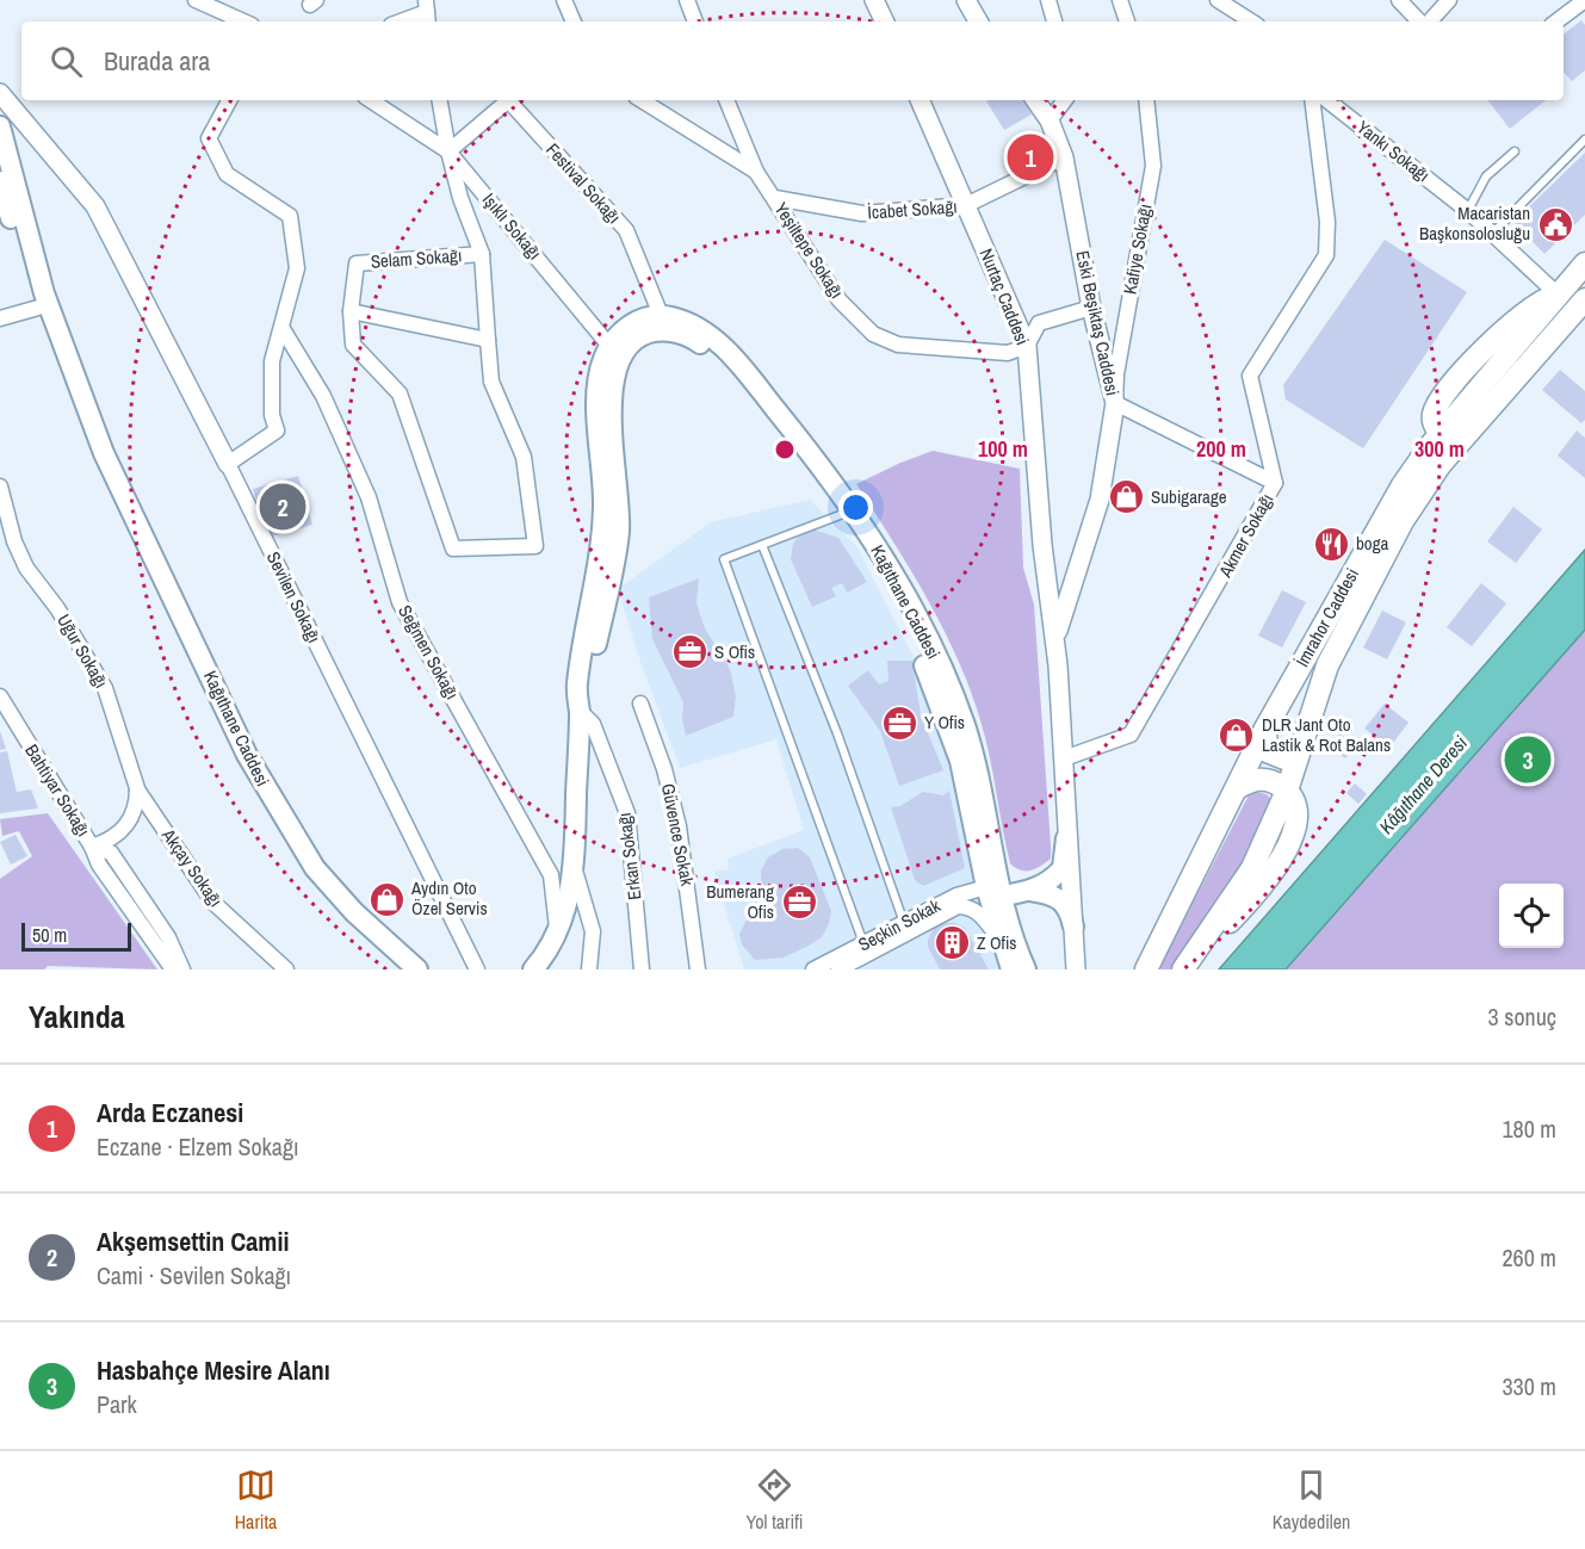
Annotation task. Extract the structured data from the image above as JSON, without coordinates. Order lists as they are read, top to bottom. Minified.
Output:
{"streets":{"main road":["Kağıthane Caddesi","İmrahor Caddesi"],"street":["Yankı Sokağı","Festival Sokağı","İcabet Sokağı","Işıklı Sokağı","Kafiye Sokağı","Yeşiltepe Sokağı","Selam Sokağı","Nurtaç Caddesi","Eski Beşiktaş Caddesi","Akmer Sokağı","Sevilen Sokağı","Uğur Sokağı","Seğmen Sokağı","Bahtiyar Sokağı","Güvence Sokak","Erkan Sokağı","Akçay Sokağı","Seçkin Sokak"]},"crossings":[["Festival Sokağı","Kağıthane Caddesi"],["İcabet Sokağı","Yeşiltepe Sokağı"],["İcabet Sokağı","Nurtaç Caddesi"],["Kafiye Sokağı","Eski Beşiktaş Caddesi"],["Yeşiltepe Sokağı","Nurtaç Caddesi"],["Nurtaç Caddesi","Eski Beşiktaş Caddesi"],["Nurtaç Caddesi","Akmer Sokağı"],["Kağıthane Caddesi","Seçkin Sokak"],["Uğur Sokağı","Bahtiyar Sokağı"],["Uğur Sokağı","Akçay Sokağı"]],"water":["Kâğıthane Deresi"],"places":{"public building":["Macaristan Başkonsolosluğu"],"shop":["Subigarage","DLR Jant Oto Lastik & Rot Balans","Aydın Oto Özel Servis"],"restaurant":["boga"],"office":["S Ofis","Y Ofis","Bumerang Ofis"],"building":["Z Ofis"]},"scale_bar":"50 m","page":{"search":"Burada ara","pins":["1","2","3"],"scale":"50 m","heading":["Yakında","3 sonuç"],"list":[{"mark":"1","name":"Arda Eczanesi","note":"Eczane · Elzem Sokağı","value":"180 m"},{"mark":"2","name":"Akşemsettin Camii","note":"Cami · Sevilen Sokağı","value":"260 m"},{"mark":"3","name":"Hasbahçe Mesire Alanı","note":"Park","value":"330 m"}],"nav":["Harita","Yol tarifi","Kaydedilen"]},"rings":["100 m","200 m","300 m"]}
